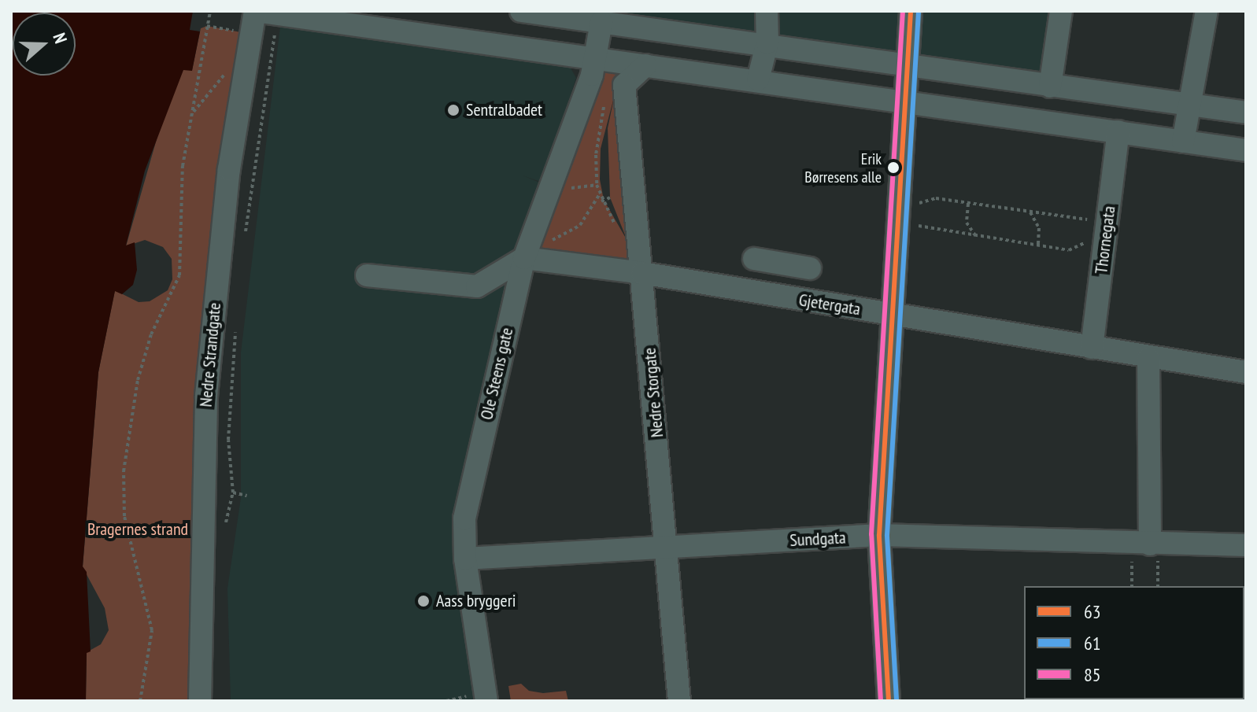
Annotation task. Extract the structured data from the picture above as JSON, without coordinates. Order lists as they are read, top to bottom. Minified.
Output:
{"streets":{"street":["Thornegata","Gjetergata","Nedre Strandgate","Ole Steens gate","Nedre Storgate","Sundgata"]},"crossings":[["Thornegata","Gjetergata"],["Gjetergata","Ole Steens gate"],["Gjetergata","Nedre Storgate"],["Ole Steens gate","Sundgata"],["Nedre Storgate","Sundgata"]],"parks":["Bragernes strand"],"places":["Sentralbadet","Erik Børresens alle","Aass bryggeri"],"lines":["transit line 63","transit line 85","transit line 61"],"legend":["63","61","85"],"north":"right"}
